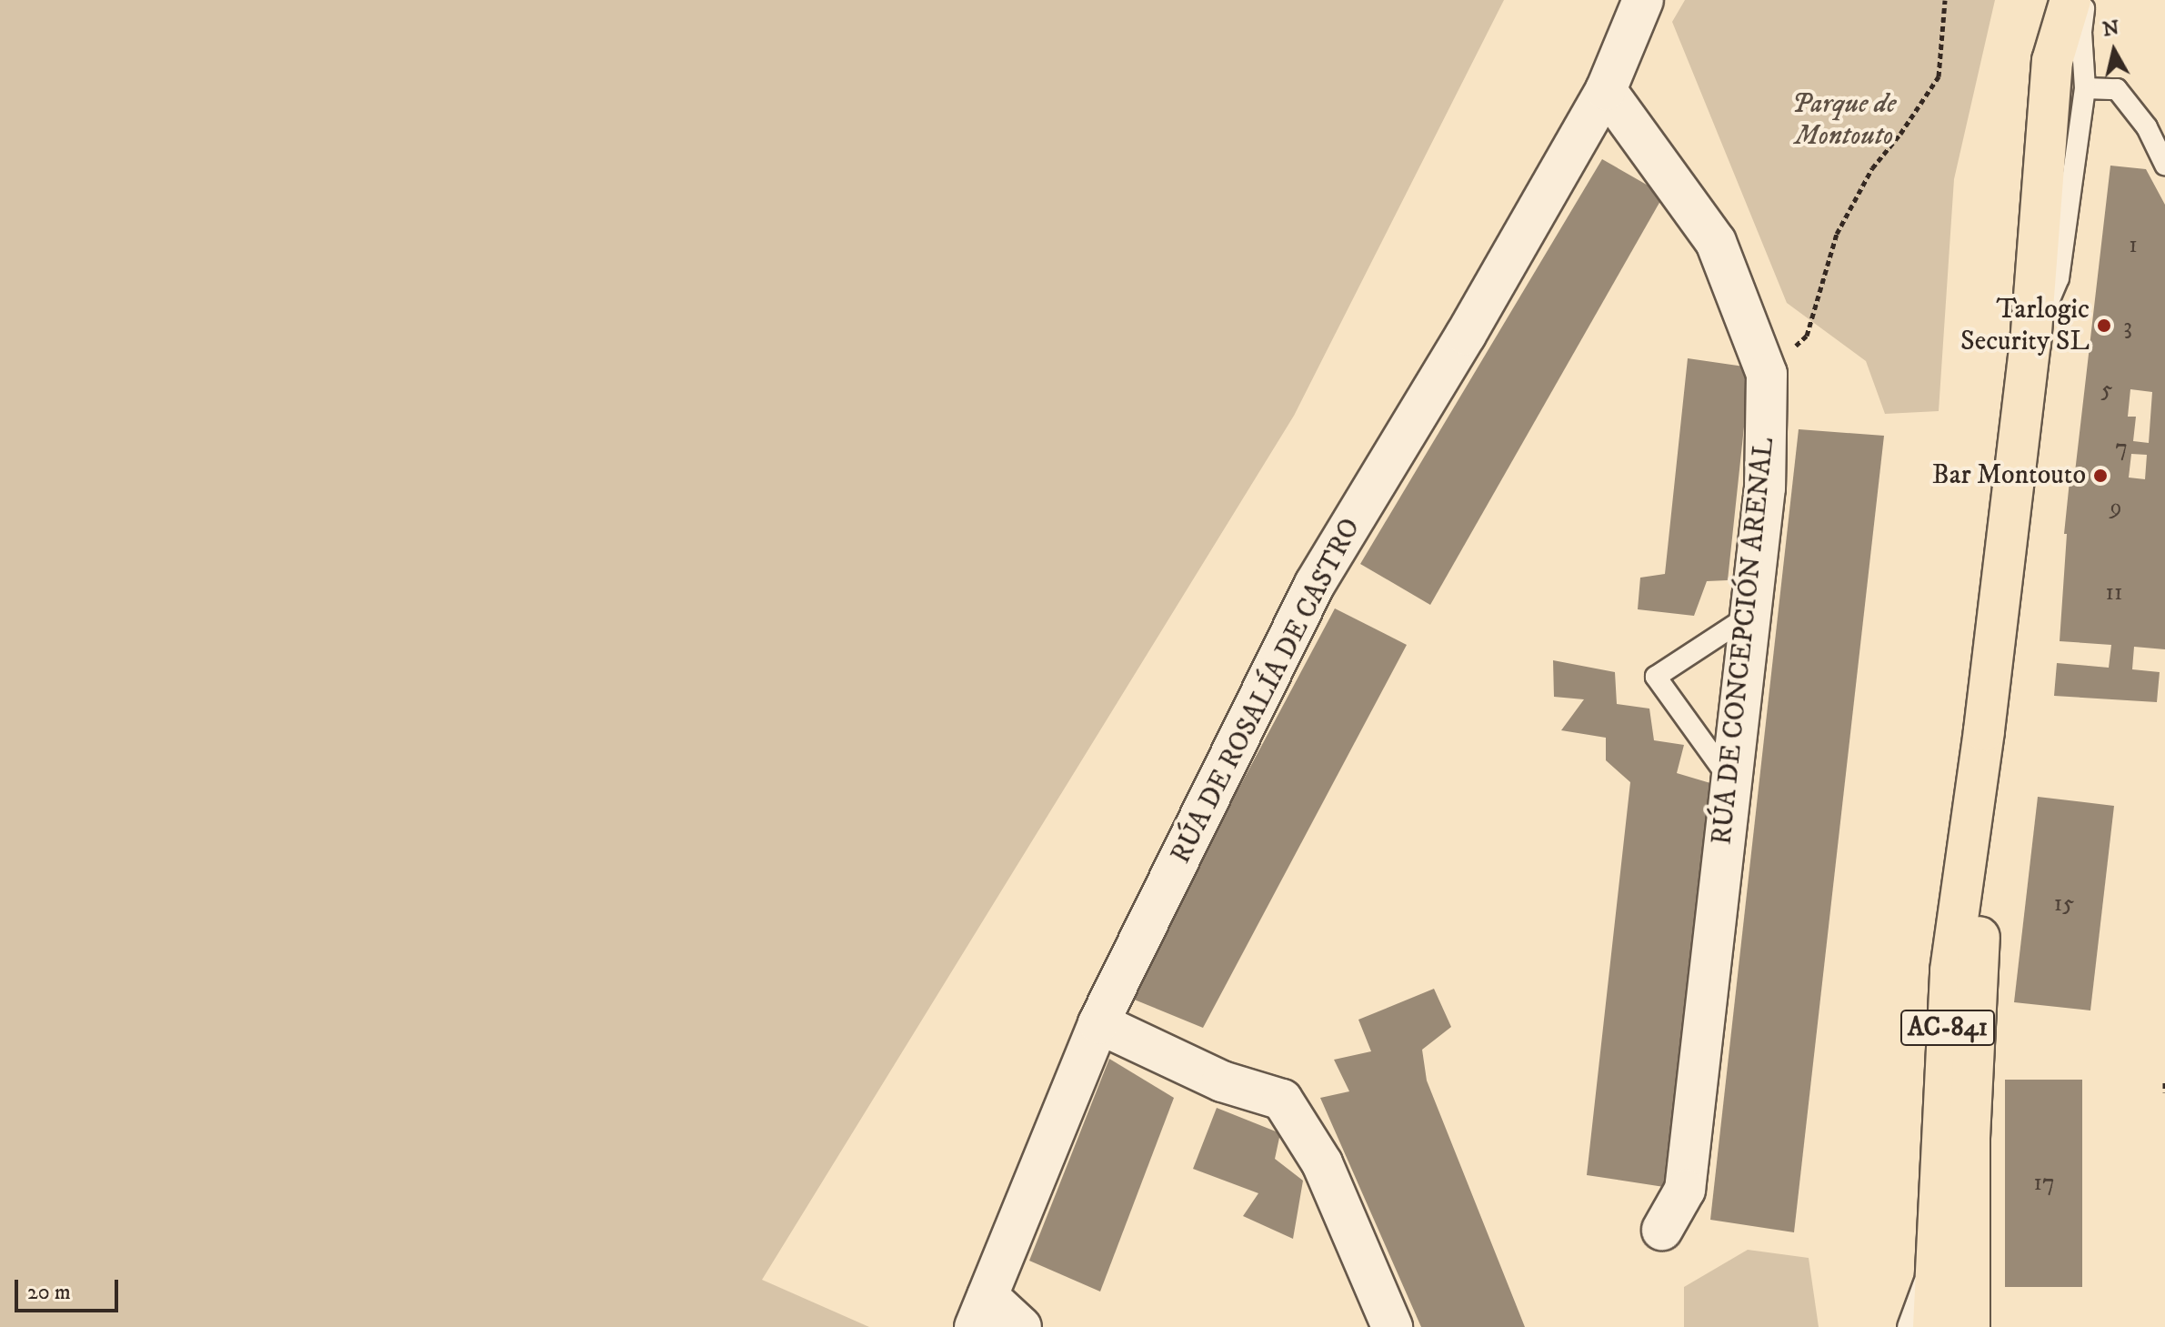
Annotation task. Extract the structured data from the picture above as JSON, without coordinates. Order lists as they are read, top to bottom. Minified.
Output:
{"streets":{"main road":["AC-841"],"street":["RÚA DE CONCEPCIÓN ARENAL","RÚA DE ROSALÍA DE CASTRO"]},"crossings":[["RÚA DE CONCEPCIÓN ARENAL","RÚA DE ROSALÍA DE CASTRO"]],"parks":["Parque de Montouto"],"places":["Tarlogic Security SL","Bar Montouto"],"house_numbers":["1","3","5","7","9","11","15","17"],"scale_bar":"20 m","north":"top"}
